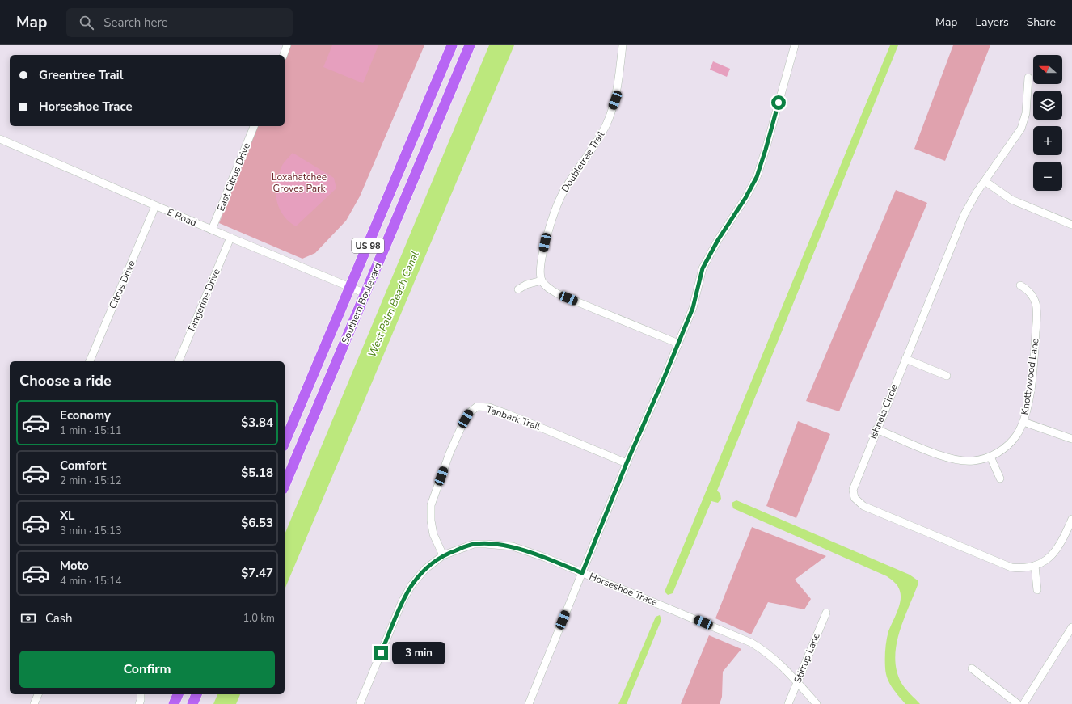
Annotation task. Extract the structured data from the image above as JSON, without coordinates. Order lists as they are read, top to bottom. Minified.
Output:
{"streets":{"highway":["US 98","Southern Boulevard"],"street":["Doubletree Trail","East Citrus Drive","E Road","Citrus Drive","Tangerine Drive","Knottywood Lane","Ishnala Circle","Tanbark Trail","Horseshoe Trace","Stirrup Lane"]},"crossings":[["East Citrus Drive","E Road"],["E Road","Citrus Drive"],["E Road","Tangerine Drive"],["E Road","Southern Boulevard"],["Knottywood Lane","Ishnala Circle"],["Tanbark Trail","Horseshoe Trace"],["Horseshoe Trace","Stirrup Lane"]],"water":["West Palm Beach Canal"],"parks":["Loxahatchee Groves Park"],"north":"left","page":{"header":"Map","search":"Search here","nav":["Map","Layers","Share"],"map_buttons":["+","−"],"banner":["Greentree Trail","Horseshoe Trace"],"heading":"Choose a ride","list":[{"name":"Economy","note":"1 min · 15:11","value":"$3.84"},{"name":"Comfort","note":"2 min · 15:12","value":"$5.18"},{"name":"XL","note":"3 min · 15:13","value":"$6.53"},{"name":"Moto","note":"4 min · 15:14","value":"$7.47"}],"pay":["Cash","1.0 km"],"bubble":"3 min","buttons":"Confirm"}}
